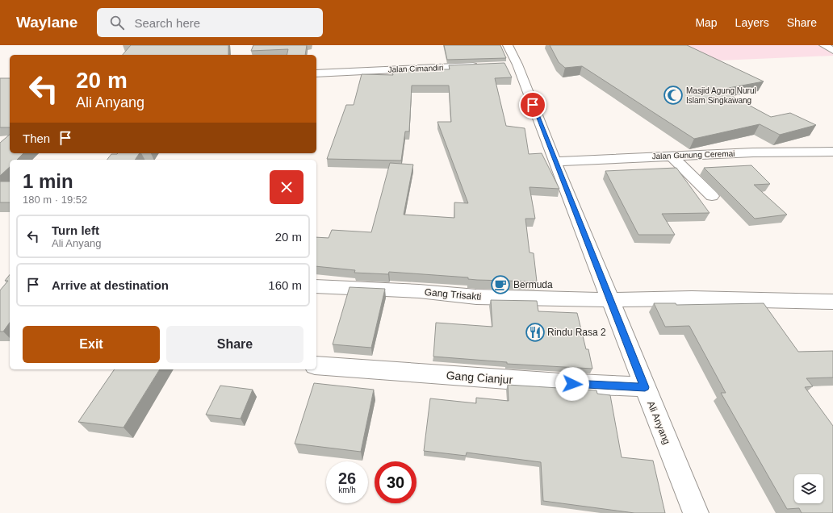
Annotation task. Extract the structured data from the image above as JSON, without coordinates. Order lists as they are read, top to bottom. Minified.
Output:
{"streets":{"street":["Jalan Cimandiri","Jalan Gunung Ceremai","Gang Trisakti","Gang Cianjur","Ali Anyang"]},"crossings":[["Jalan Gunung Ceremai","Ali Anyang"],["Gang Trisakti","Ali Anyang"],["Gang Cianjur","Ali Anyang"]],"places":{"mosque":["Masjid Agung Nurul Islam Singkawang"],"cafe":["Bermuda"],"restaurant":["Rindu Rasa 2"]},"page":{"header":"Waylane","search":"Search here","nav":["Map","Layers","Share"],"turn":["20 m","Ali Anyang"],"then":"Then","heading":["1 min","180 m · 19:52"],"list":[{"name":"Turn left","note":"Ali Anyang","value":"20 m"},{"name":"Arrive at destination","value":"160 m"}],"buttons":["Exit","Share"],"speed":"26 km/h","limit":"30"}}
